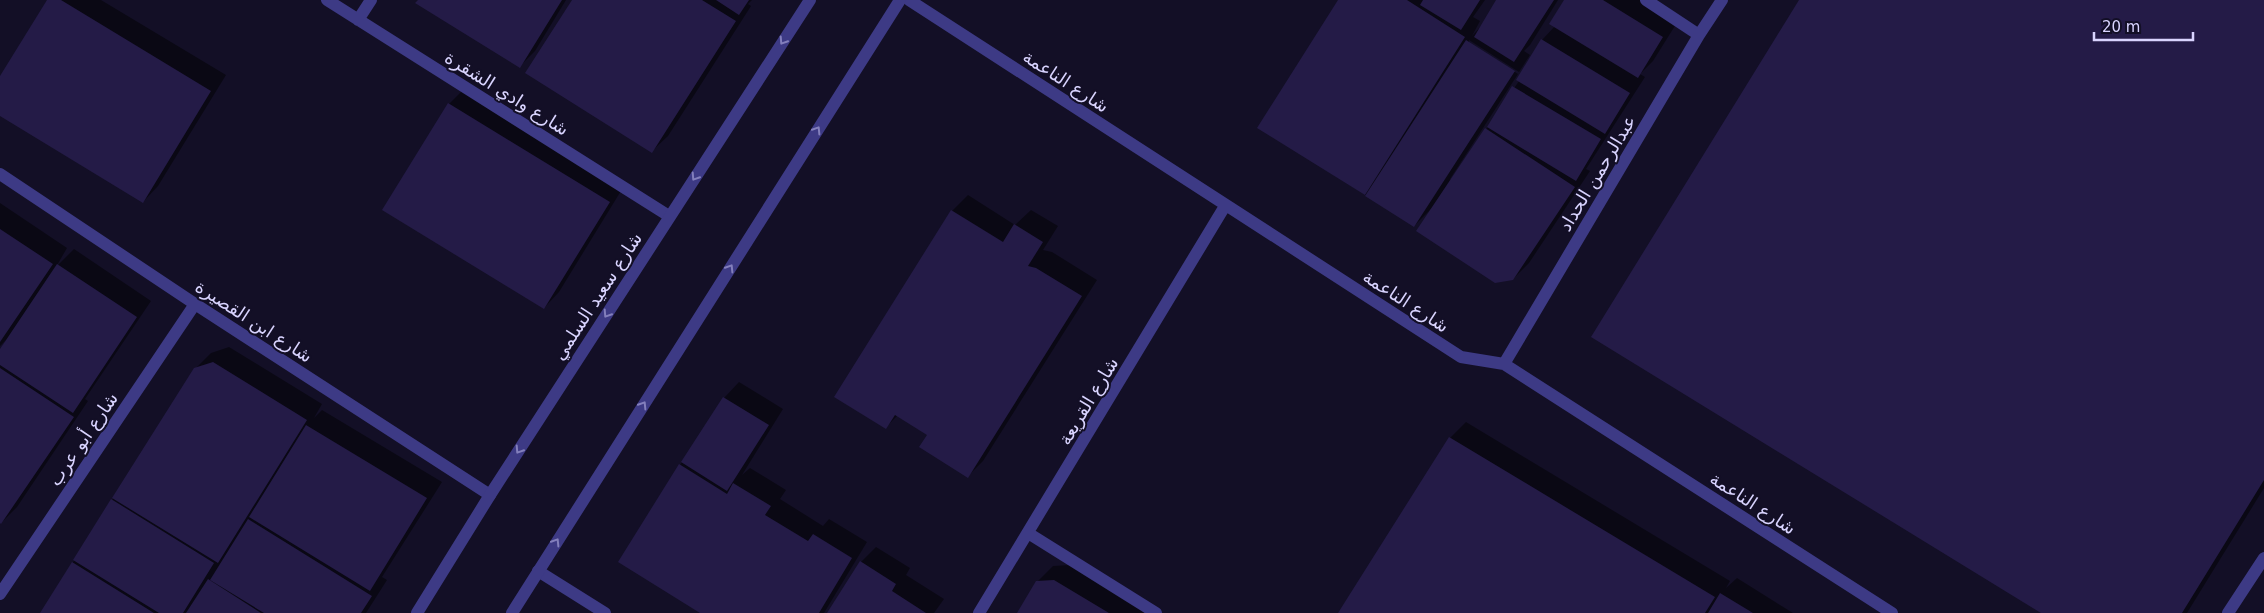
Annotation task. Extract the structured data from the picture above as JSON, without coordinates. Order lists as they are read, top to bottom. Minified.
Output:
{"streets":{"street":["شارع الناعمة","شارع وادي الشقرة","عبدالرحمن الحداد","شارع سعيد السلمي","شارع ابن القصيرة","شارع القريعة","شارع أبو عرب"]},"crossings":[["شارع الناعمة","عبدالرحمن الحداد"],["شارع الناعمة","شارع القريعة"],["شارع وادي الشقرة","شارع سعيد السلمي"],["شارع سعيد السلمي","شارع ابن القصيرة"],["شارع ابن القصيرة","شارع أبو عرب"]],"scale_bar":"20 m"}
